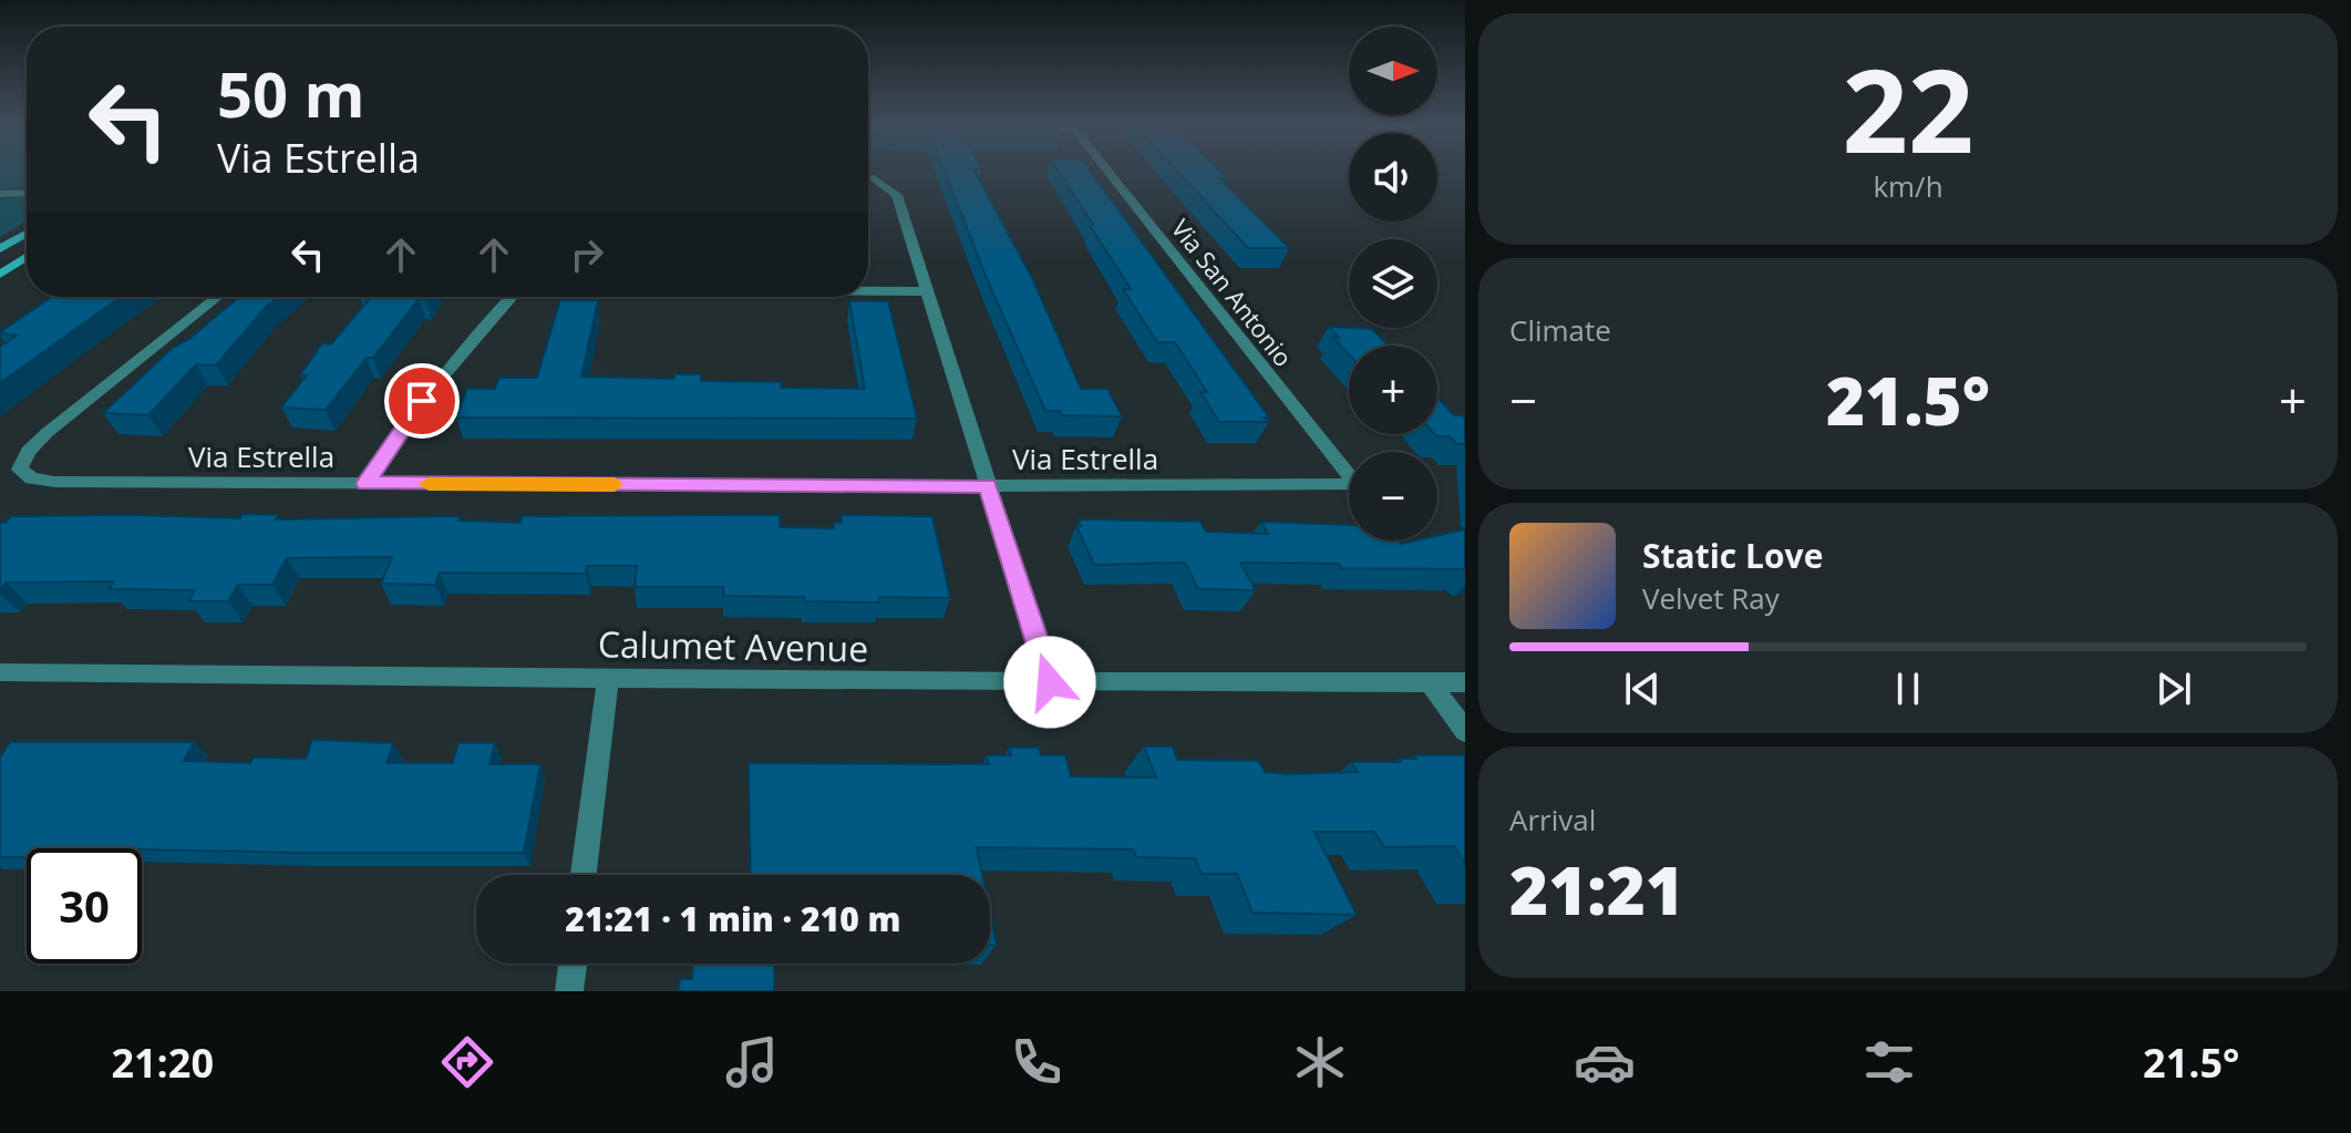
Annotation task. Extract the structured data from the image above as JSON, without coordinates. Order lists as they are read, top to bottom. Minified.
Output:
{"streets":{"street":["Via San Antonio","Via Estrella","Calumet Avenue"]},"north":"right","page":{"tile":[["22","km/h"],"Climate",["Arrival","21:21"]],"map_buttons":["+","−"],"turn":["50 m","Via Estrella"],"heat":["−","21.5°","+"],"song":["Static Love","Velvet Ray"],"limit":"30","trip":"21:21 · 1 min · 210 m","tabs":["21:20","21.5°"]}}
